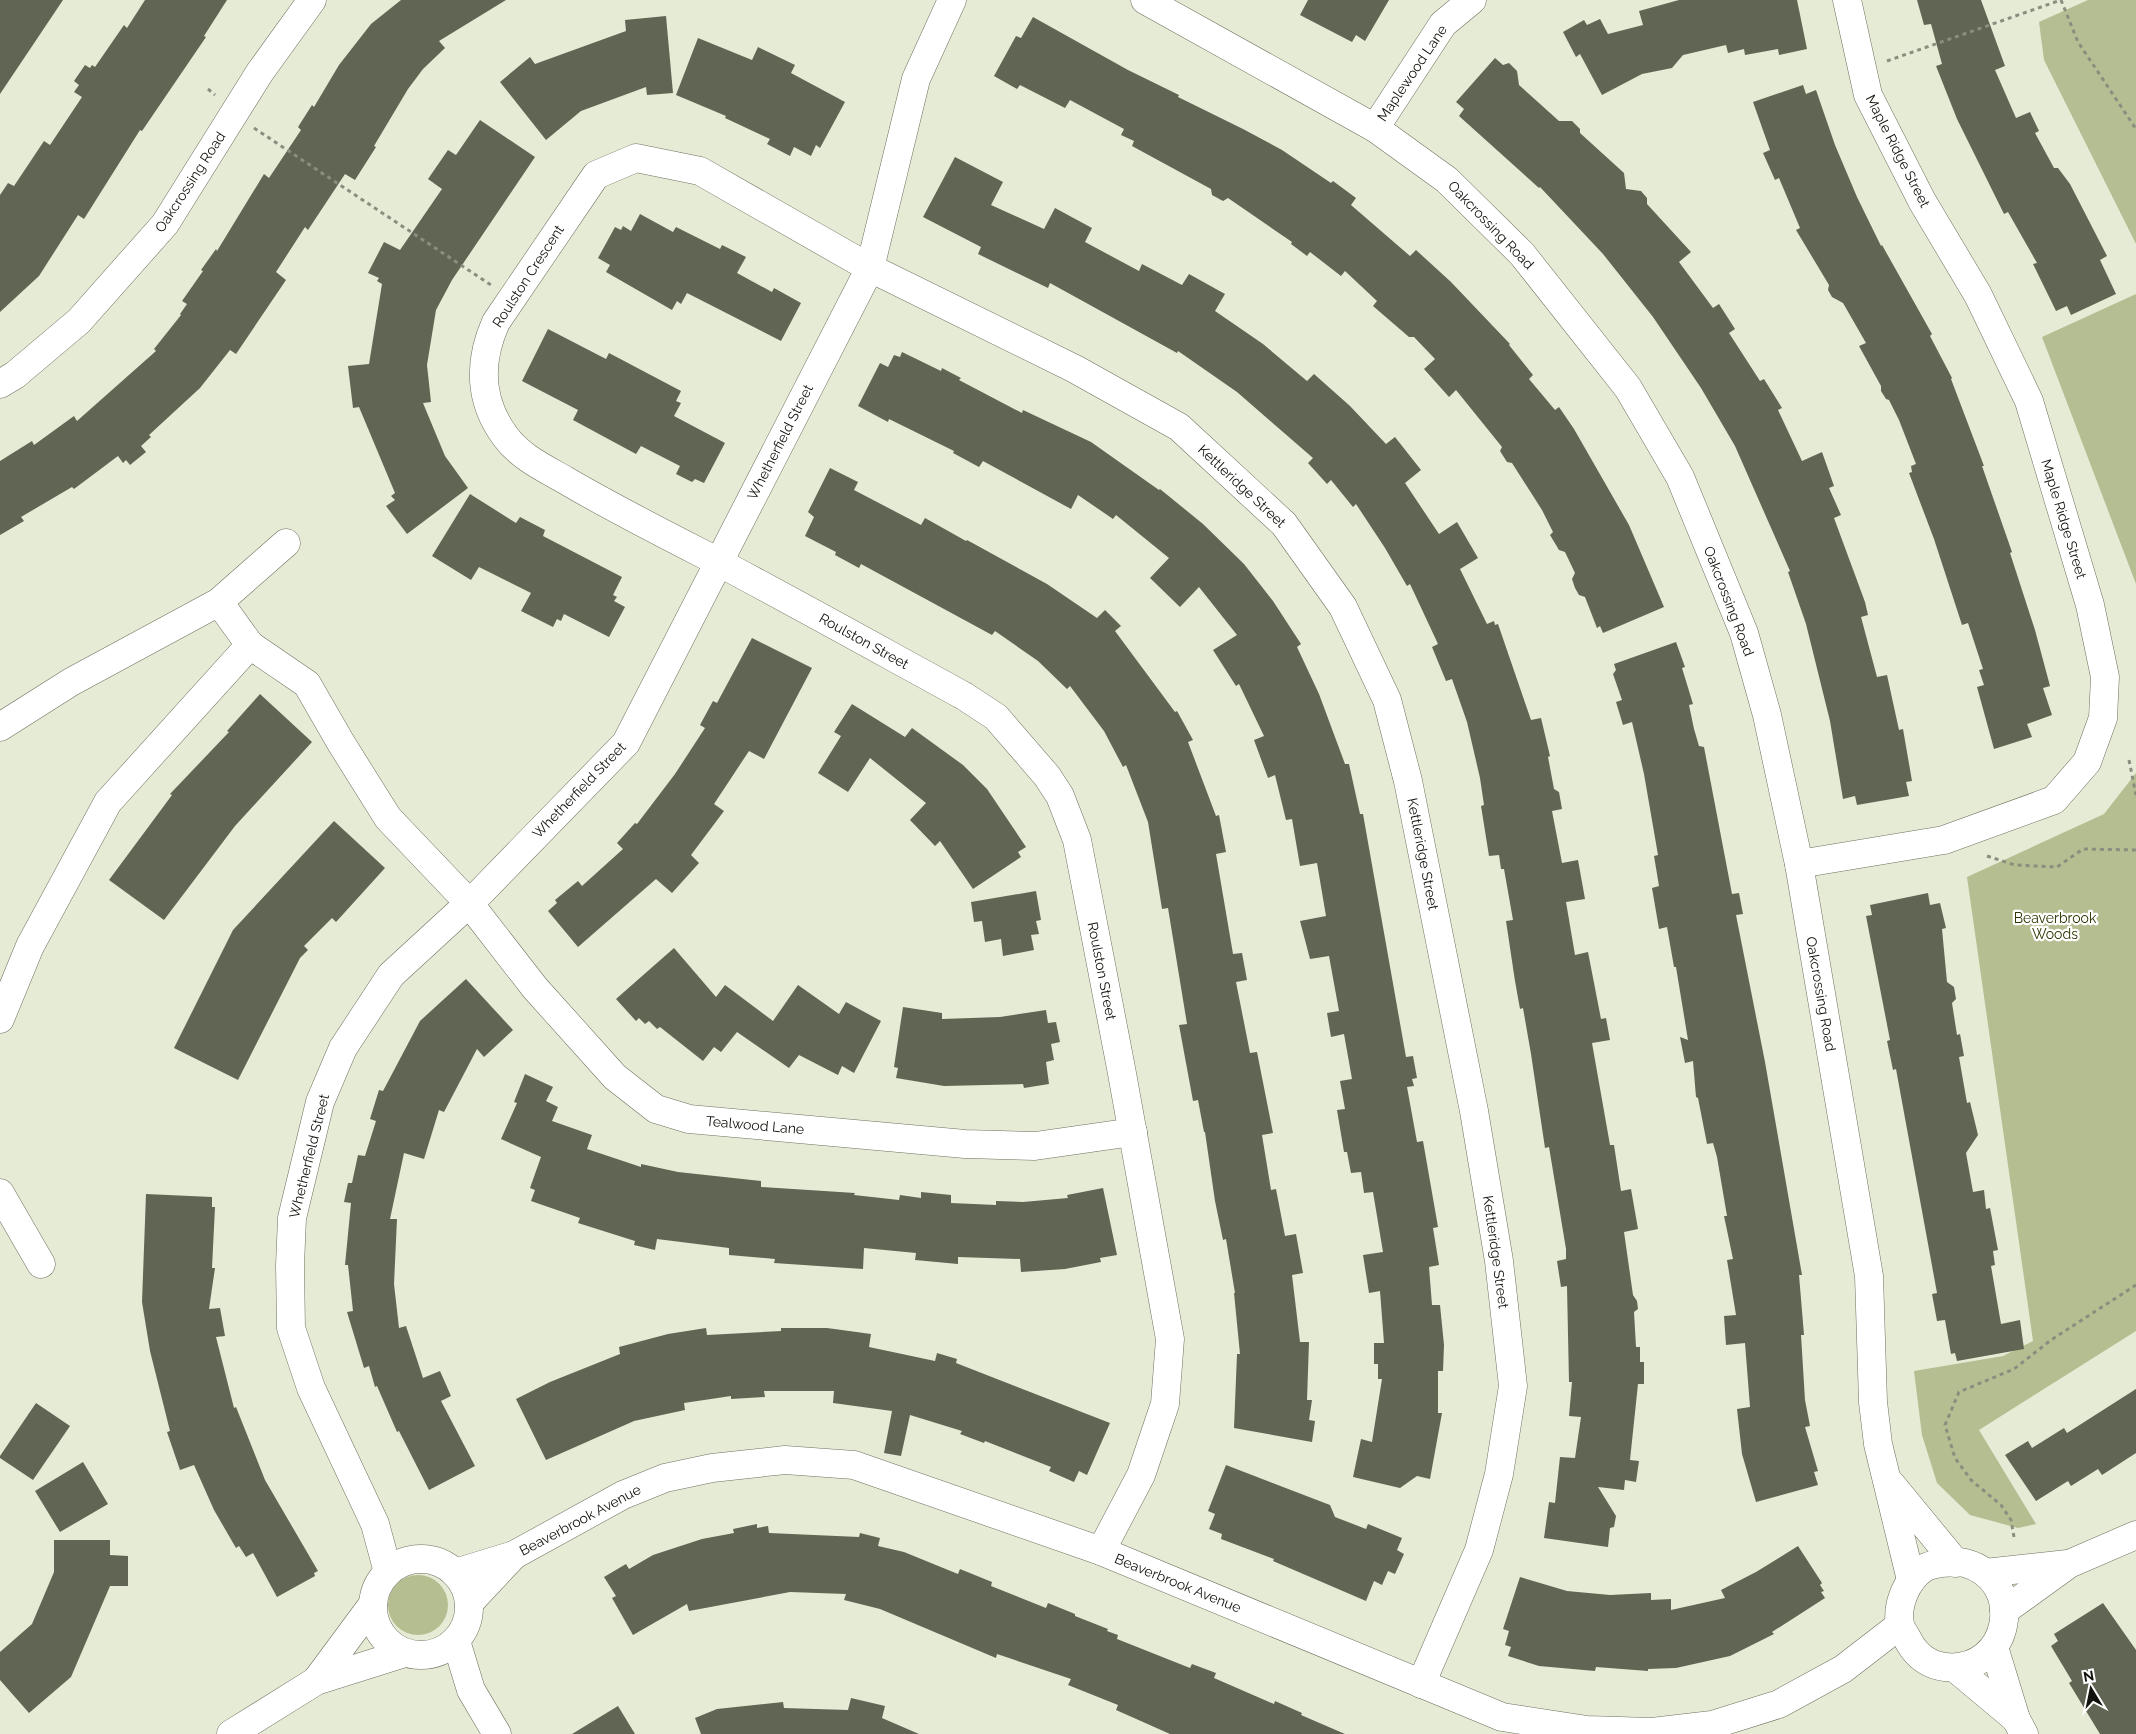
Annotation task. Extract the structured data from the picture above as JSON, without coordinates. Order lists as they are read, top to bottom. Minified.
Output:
{"streets":{"street":["Maplewood Lane","Maple Ridge Street","Oakcrossing Road","Roulston Crescent","Whetherfield Street","Kettleridge Street","Roulston Street","Tealwood Lane","Beaverbrook Avenue"]},"crossings":[["Maplewood Lane","Oakcrossing Road"],["Maple Ridge Street","Oakcrossing Road"],["Oakcrossing Road","Beaverbrook Avenue"],["Roulston Crescent","Whetherfield Street"],["Roulston Crescent","Kettleridge Street"],["Roulston Crescent","Roulston Street"],["Whetherfield Street","Kettleridge Street"],["Whetherfield Street","Roulston Street"],["Whetherfield Street","Tealwood Lane"],["Whetherfield Street","Beaverbrook Avenue"],["Kettleridge Street","Beaverbrook Avenue"],["Roulston Street","Tealwood Lane"],["Roulston Street","Beaverbrook Avenue"]],"parks":["Beaverbrook Woods"],"north":"top"}
